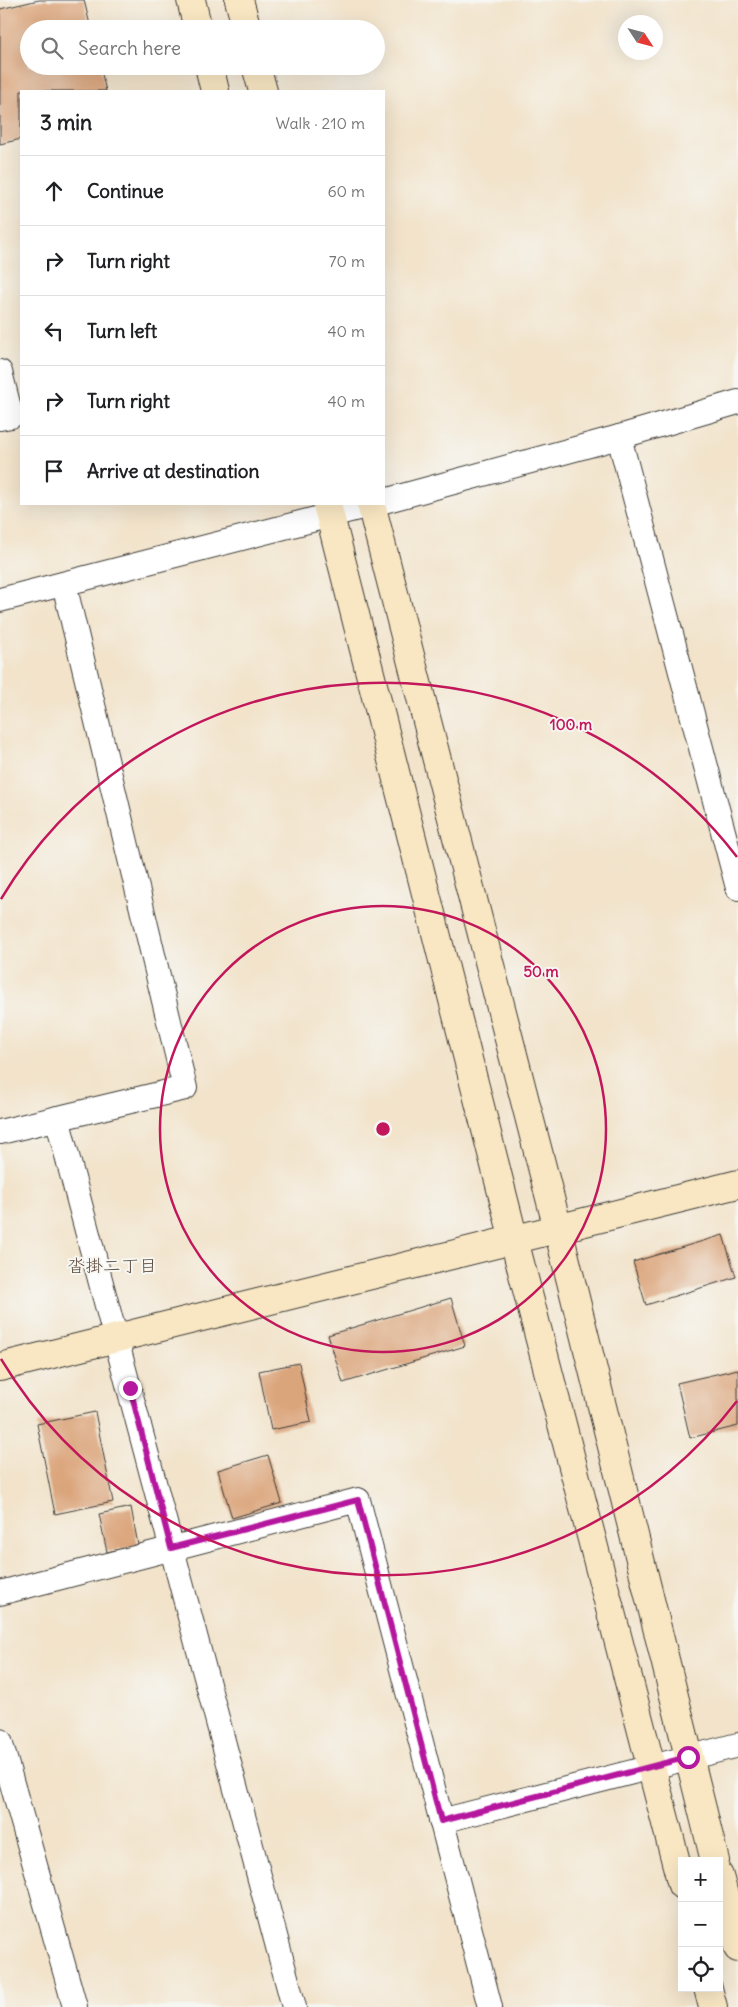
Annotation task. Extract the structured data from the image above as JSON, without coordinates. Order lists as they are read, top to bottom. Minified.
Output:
{"districts":["沓掛二丁目"],"north":"bottom right","page":{"search":"Search here","heading":["3 min","Walk · 210 m"],"list":[["Continue","60 m"],["Turn right","70 m"],["Turn left","40 m"],["Turn right","40 m"],"Arrive at destination"],"map_buttons":["+","−"]},"rings":["100 m","50 m"]}
